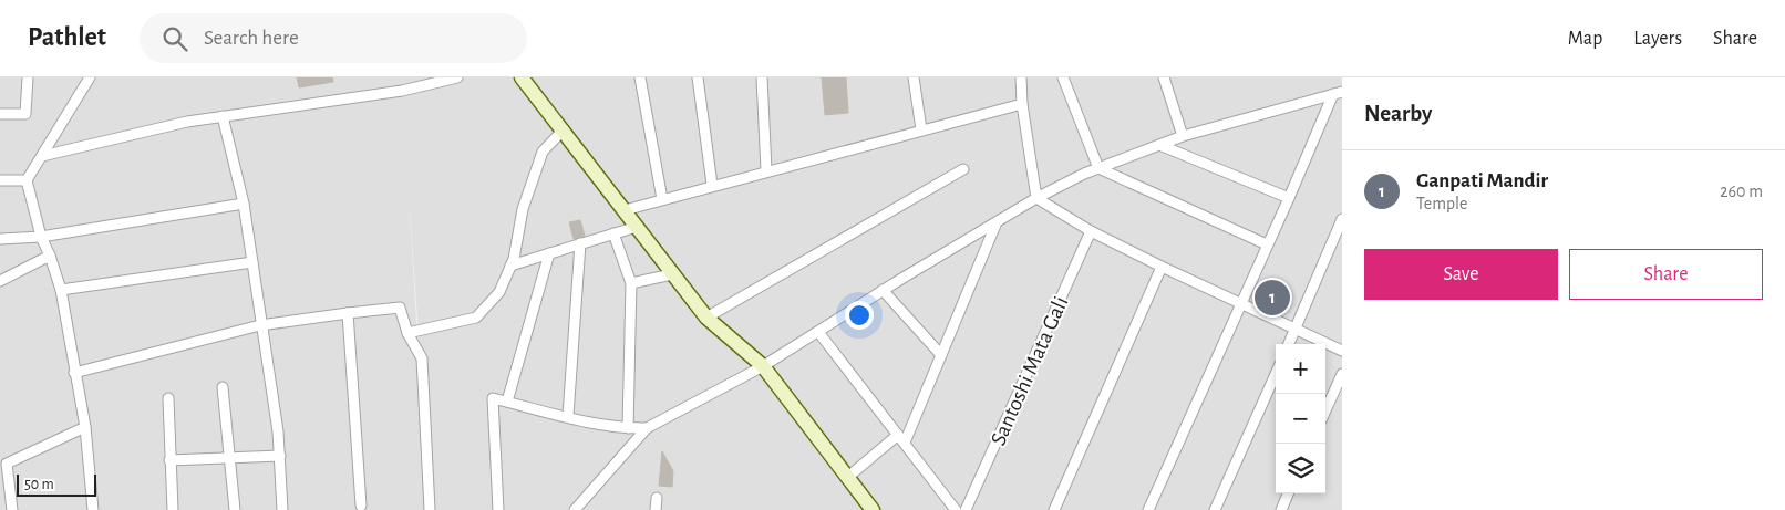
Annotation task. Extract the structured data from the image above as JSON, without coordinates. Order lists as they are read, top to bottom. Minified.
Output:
{"streets":{"street":["Santoshi Mata Gali"]},"scale_bar":"50 m","page":{"header":"Pathlet","search":"Search here","nav":["Map","Layers","Share"],"heading":"Nearby","list":[{"mark":"1","name":"Ganpati Mandir","note":"Temple","value":"260 m"}],"buttons":["Save","Share"],"pins":"1","map_buttons":["+","−"],"scale":"50 m"}}
